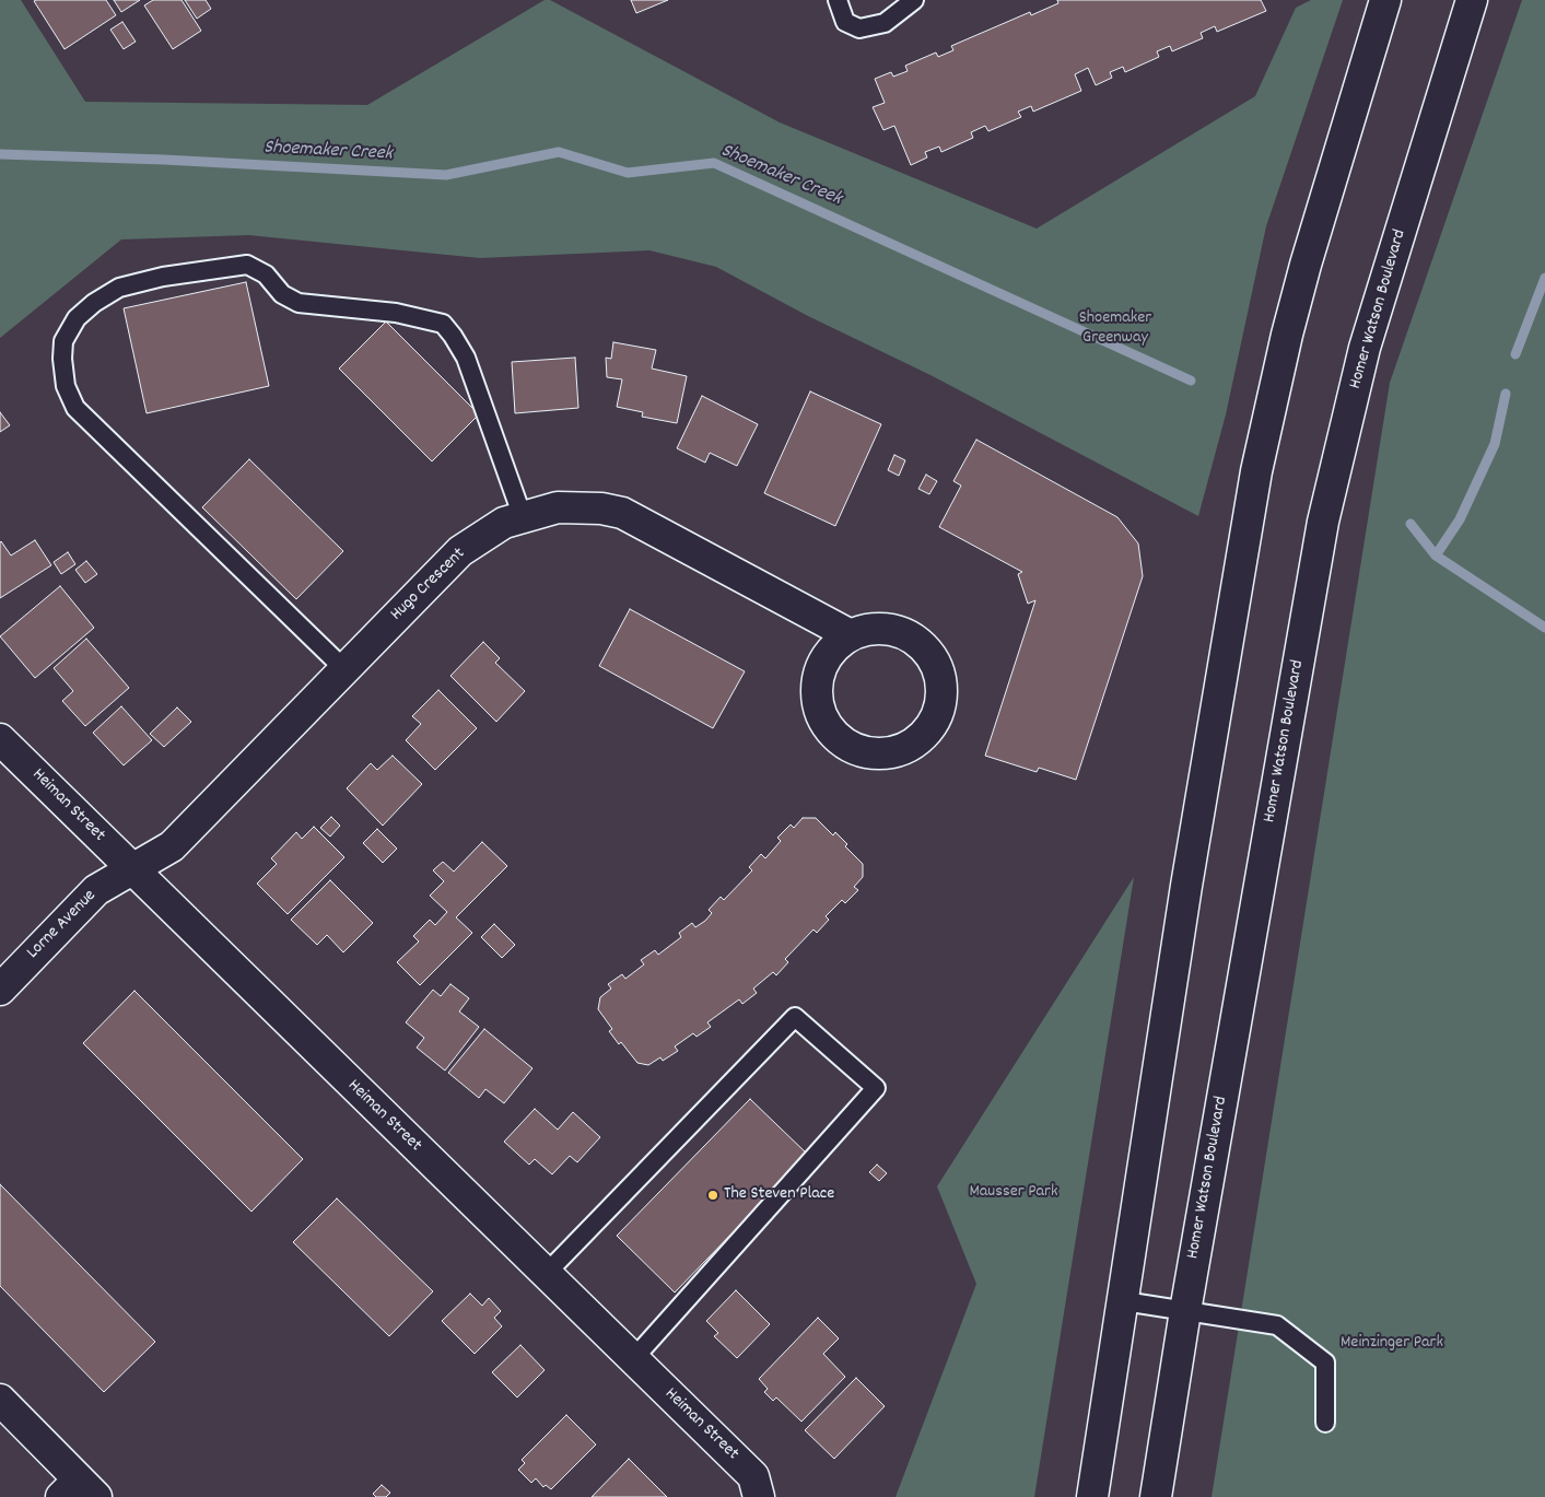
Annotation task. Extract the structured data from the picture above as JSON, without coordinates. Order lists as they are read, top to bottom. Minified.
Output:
{"streets":{"main road":["Homer Watson Boulevard","Hugo Crescent","Heiman Street","Lorne Avenue"]},"crossings":[["Hugo Crescent","Heiman Street"],["Hugo Crescent","Lorne Avenue"],["Heiman Street","Lorne Avenue"]],"water":["Shoemaker Creek"],"parks":["Shoemaker Greenway","Mausser Park","Meinzinger Park"],"places":["The Steven Place"]}
